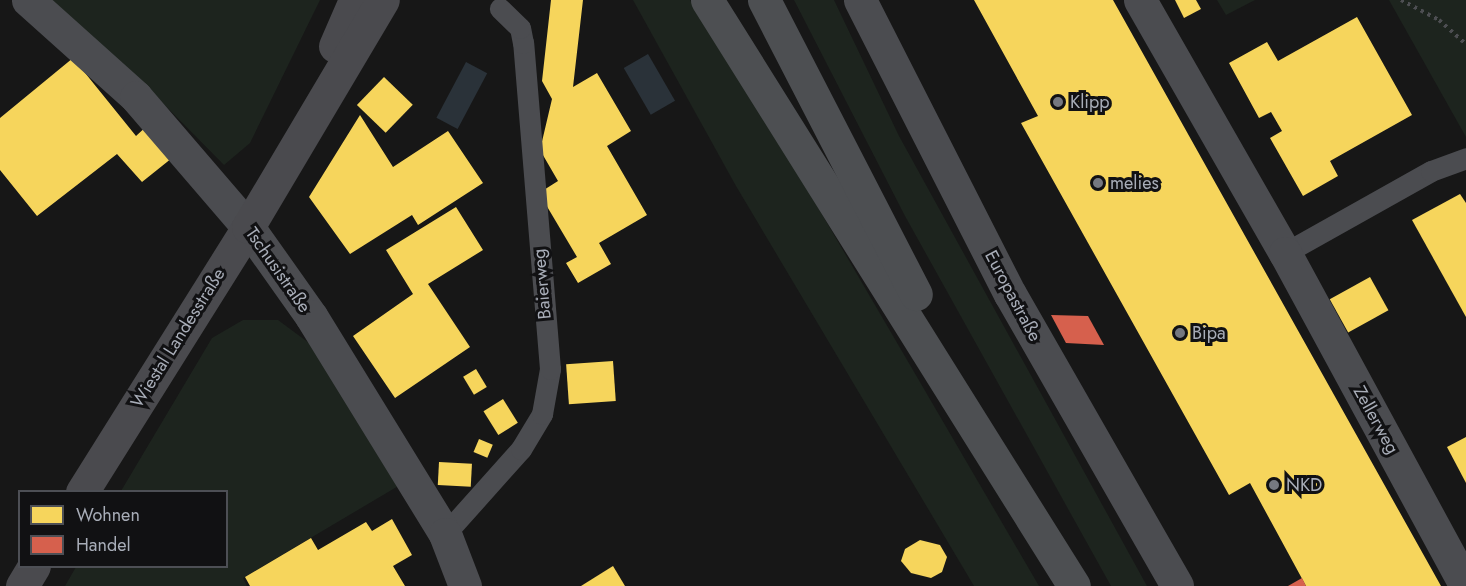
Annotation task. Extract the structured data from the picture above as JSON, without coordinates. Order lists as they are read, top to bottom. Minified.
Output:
{"streets":{"main road":["Wiestal Landesstraße"],"street":["Tschusistraße","Europastraße","Zellerweg"],"lane":["Baierweg"]},"crossings":[["Tschusistraße","Baierweg"],["Tschusistraße","Wiestal Landesstraße"]],"places":["Klipp","melies","Bipa","NKD"],"legend":["Wohnen","Handel"]}
